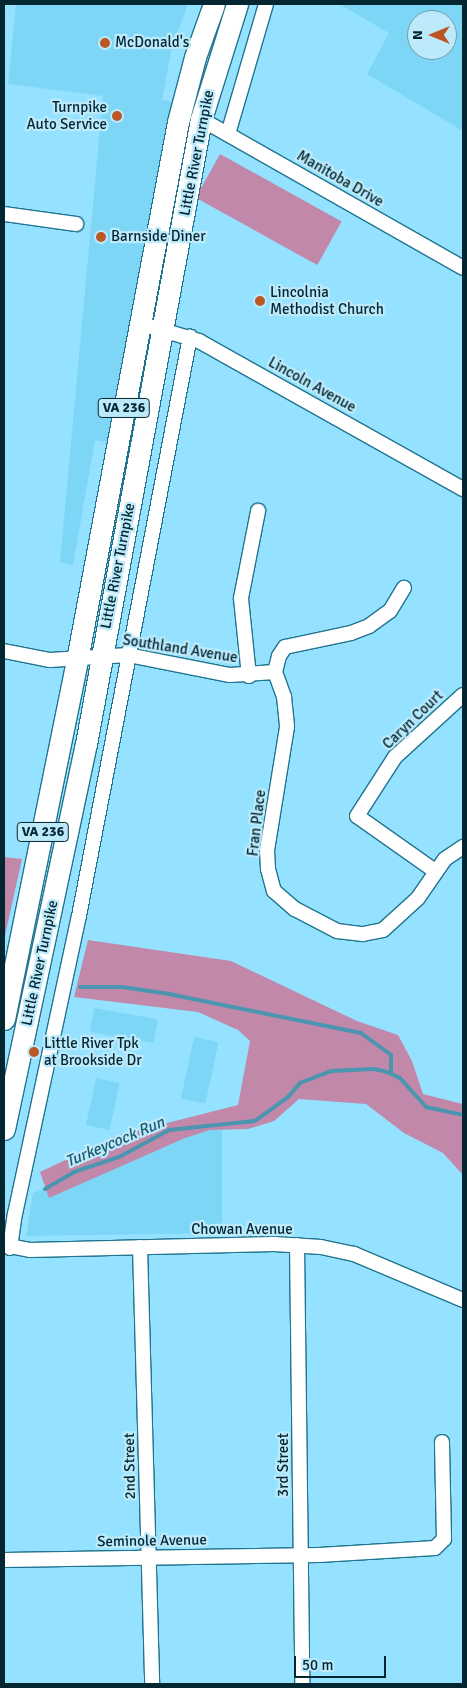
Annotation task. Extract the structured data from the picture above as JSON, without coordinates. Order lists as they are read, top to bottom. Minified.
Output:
{"streets":{"main road":["Little River Turnpike","VA 236"],"street":["Manitoba Drive","Lincoln Avenue","Southland Avenue","Caryn Court","Fran Place","Chowan Avenue","3rd Street","2nd Street","Seminole Avenue"]},"crossings":[["Little River Turnpike","Manitoba Drive"],["Little River Turnpike","Lincoln Avenue"],["Little River Turnpike","Southland Avenue"],["Southland Avenue","Fran Place"],["Caryn Court","Fran Place"],["Chowan Avenue","3rd Street"],["Chowan Avenue","2nd Street"],["3rd Street","Seminole Avenue"],["2nd Street","Seminole Avenue"]],"water":["Turkeycock Run"],"places":["McDonald's","Turnpike Auto Service","Barnside Diner","Lincolnia Methodist Church","Little River Tpk at Brookside Dr"],"scale_bar":"50 m","north":"left"}
